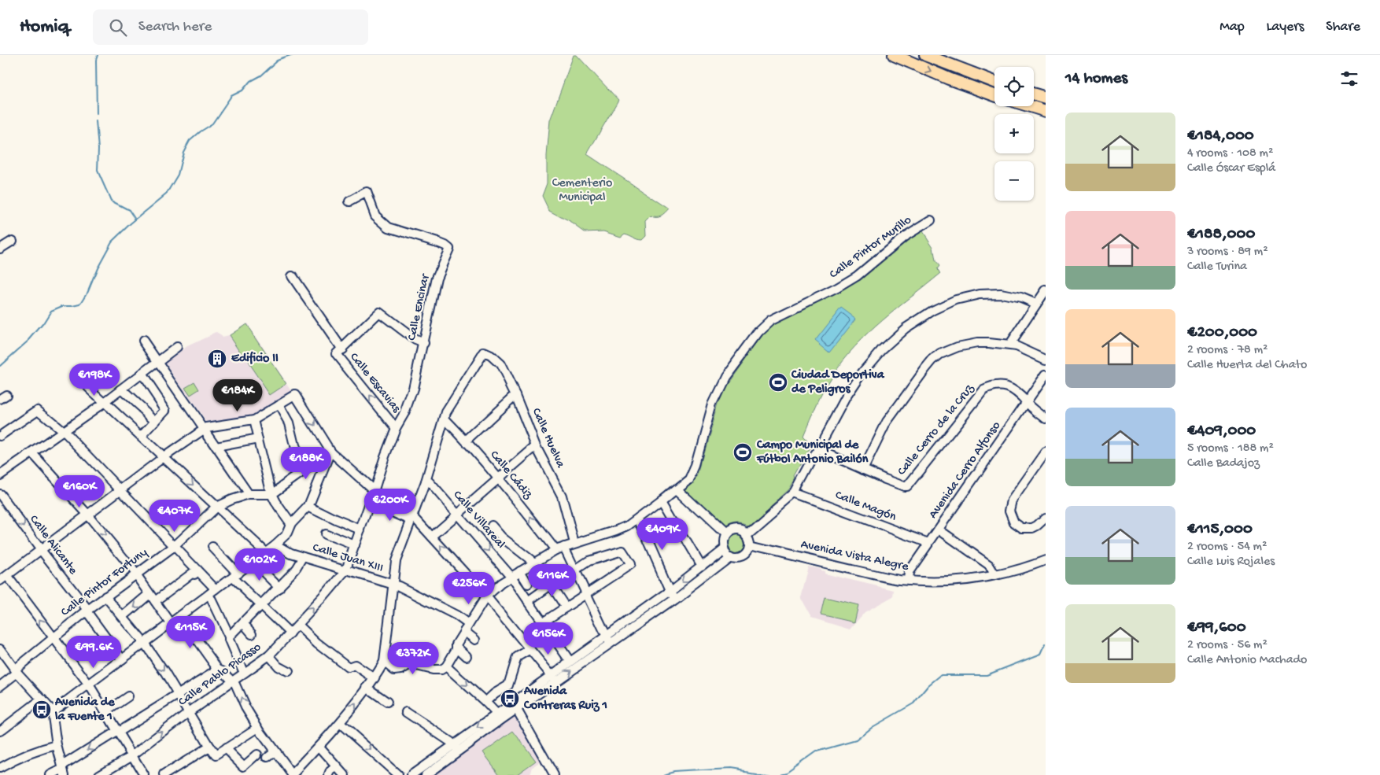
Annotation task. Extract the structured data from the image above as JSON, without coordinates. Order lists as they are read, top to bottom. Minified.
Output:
{"streets":{"street":["Calle Pintor Murillo","Calle Encinar","Calle Escavias","Calle Cerro de la Cruz","Calle Huelva","Avenida Cerro Alfonso","Calle Cádiz","Calle Magón","Calle Villareal","Calle Alicante","Avenida Vista Alegre","Calle Juan XIII","Calle Pintor Fortuny","Calle Pablo Picasso"]},"crossings":[["Calle Pintor Murillo","Calle Huelva"],["Calle Pintor Murillo","Calle Cádiz"],["Calle Pintor Murillo","Calle Villareal"],["Calle Pintor Murillo","Calle Juan XIII"],["Calle Encinar","Calle Escavias"],["Calle Encinar","Calle Juan XIII"],["Calle Encinar","Calle Pablo Picasso"],["Calle Cerro de la Cruz","Avenida Cerro Alfonso"],["Calle Huelva","Calle Cádiz"],["Avenida Cerro Alfonso","Calle Magón"],["Avenida Cerro Alfonso","Avenida Vista Alegre"],["Calle Alicante","Calle Pintor Fortuny"],["Calle Juan XIII","Calle Pablo Picasso"]],"one_way":["Calle Escavias"],"parks":["Cementerio Municipal"],"places":{"building":["Edificio II"],"sports":["Ciudad Deportiva de Peligros","Campo Municipal de Fútbol Antonio Bailón"],"bus stop":["Avenida Contreras Ruiz 1","Avenida de la Fuente 1"]},"page":{"header":"Homiq","search":"Search here","nav":["Map","Layers","Share"],"heading":"14 homes","map_buttons":["+","−"],"list":[{"name":"€184,000","note":"4 rooms · 108 m² · Calle Óscar Esplá"},{"name":"€188,000","note":"3 rooms · 89 m² · Calle Turina"},{"name":"€200,000","note":"2 rooms · 78 m² · Calle Huerta del Chato"},{"name":"€409,000","note":"5 rooms · 188 m² · Calle Badajoz"},{"name":"€115,000","note":"2 rooms · 54 m² · Calle Luis Rojales"},{"name":"€99,600","note":"2 rooms · 56 m² · Calle Antonio Machado"}],"price":["€198K","€184K","€188K","€160K","€200K","€407K","€409K","€102K","€116K","€256K","€115K","€156K","€99.6K","€372K"]}}
